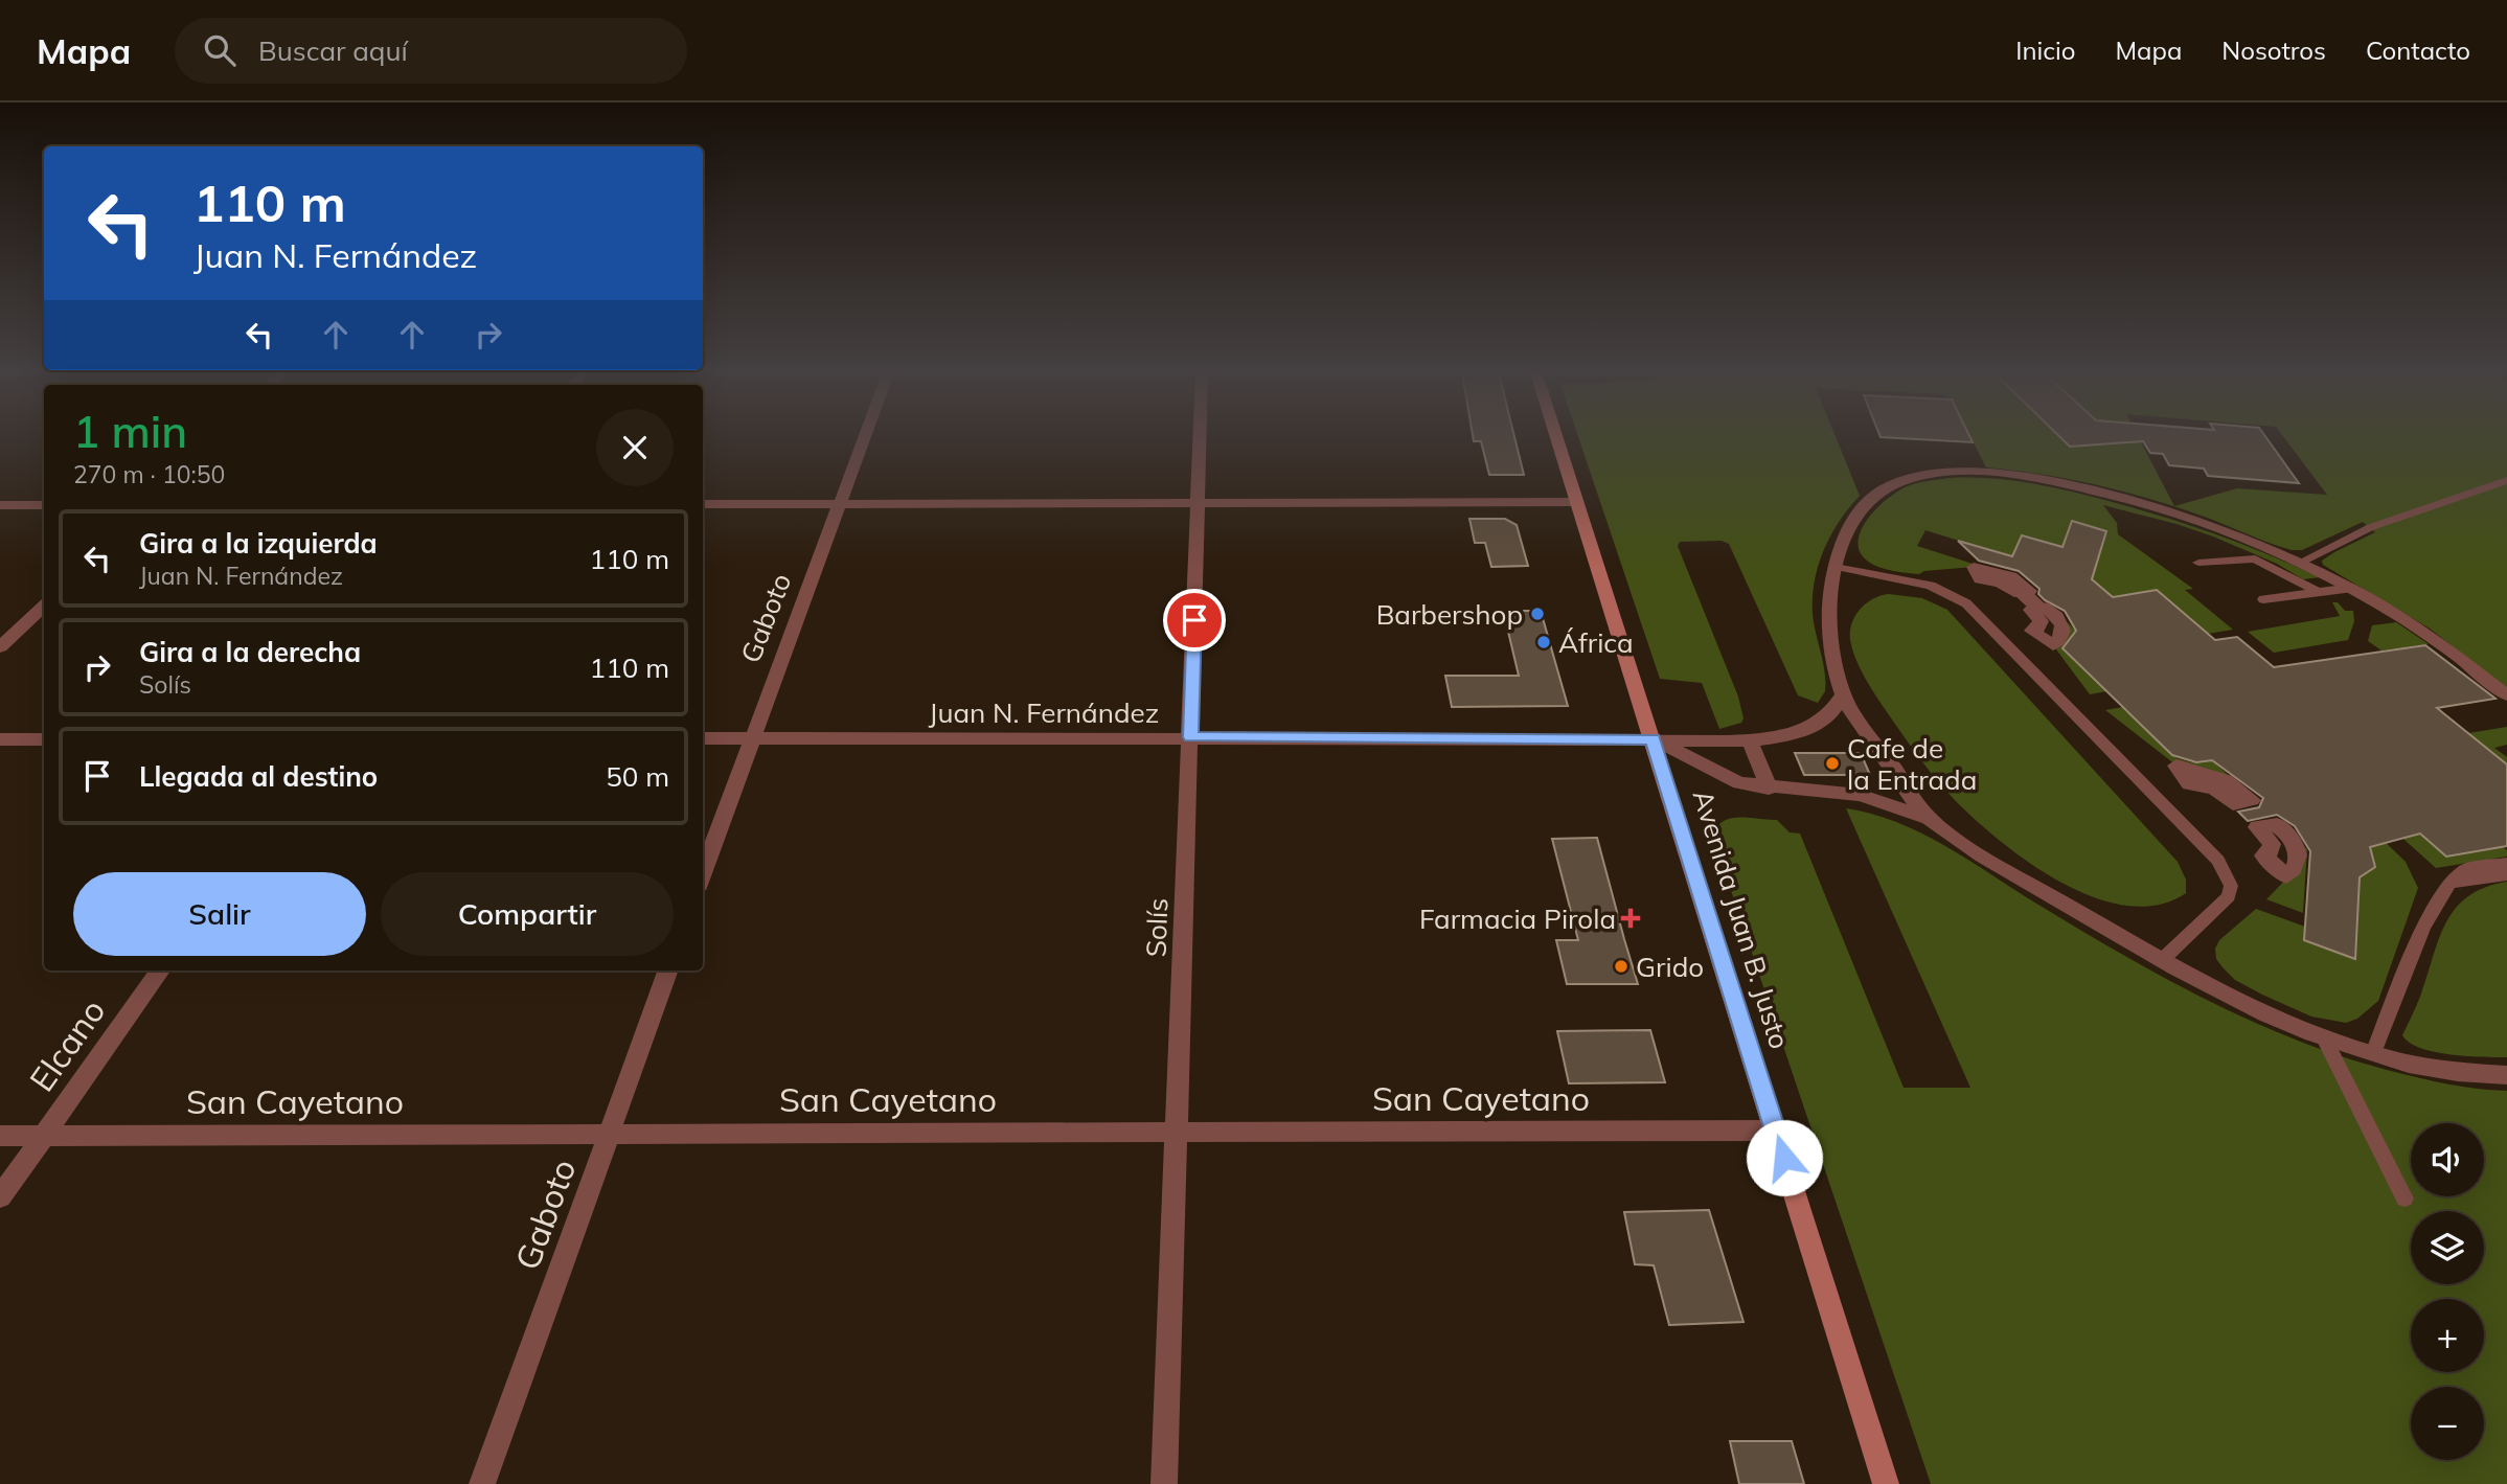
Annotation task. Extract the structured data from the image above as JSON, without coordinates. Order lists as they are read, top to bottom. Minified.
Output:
{"streets":{"main road":["Avenida Juan B. Justo"],"street":["Gaboto","Juan N. Fernández","Solís","Elcano","San Cayetano"]},"crossings":[["Gaboto","Juan N. Fernández"],["Gaboto","San Cayetano"],["Juan N. Fernández","Avenida Juan B. Justo"],["Juan N. Fernández","Solís"],["Avenida Juan B. Justo","San Cayetano"],["Solís","San Cayetano"],["Elcano","San Cayetano"]],"places":{"other":["Barbershop","África","Cafe de la Entrada","Grido"],"health":["Farmacia Pirola"]},"page":{"header":"Mapa","search":"Buscar aquí","nav":["Inicio","Mapa","Nosotros","Contacto"],"turn":["110 m","Juan N. Fernández"],"heading":["1 min","270 m · 10:50"],"list":[{"name":"Gira a la izquierda","note":"Juan N. Fernández","value":"110 m"},{"name":"Gira a la derecha","note":"Solís","value":"110 m"},{"name":"Llegada al destino","value":"50 m"}],"buttons":["Salir","Compartir"],"map_buttons":["+","−"]}}
